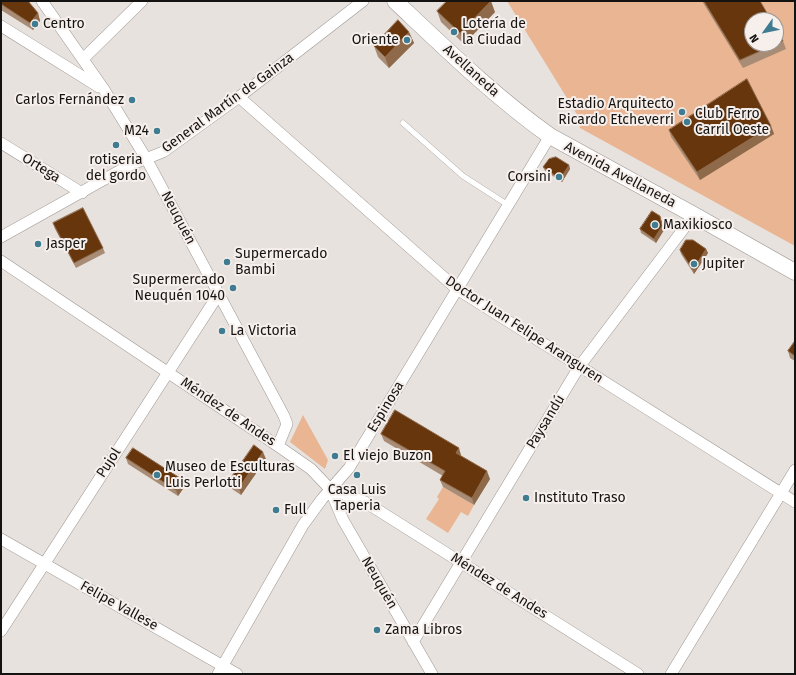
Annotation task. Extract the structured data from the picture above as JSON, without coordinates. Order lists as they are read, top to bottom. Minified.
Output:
{"streets":{"main road":["Avellaneda","Avenida Avellaneda"],"street":["General Martín de Gainza","Ortega","Neuquén","Doctor Juan Felipe Aranguren","Espinosa","Méndez de Andes","Paysandú","Pujol","Felipe Vallese"]},"crossings":[["Avellaneda","Avenida Avellaneda"],["Avellaneda","Espinosa"],["General Martín de Gainza","Ortega"],["General Martín de Gainza","Neuquén"],["General Martín de Gainza","Doctor Juan Felipe Aranguren"],["Avenida Avellaneda","Espinosa"],["Avenida Avellaneda","Paysandú"],["Neuquén","Espinosa"],["Neuquén","Méndez de Andes"],["Neuquén","Paysandú"],["Neuquén","Pujol"],["Doctor Juan Felipe Aranguren","Espinosa"],["Doctor Juan Felipe Aranguren","Paysandú"],["Espinosa","Méndez de Andes"],["Espinosa","Felipe Vallese"],["Méndez de Andes","Paysandú"],["Méndez de Andes","Pujol"],["Pujol","Felipe Vallese"]],"places":["Centro","Lotería de la Ciudad","Oriente","Carlos Fernández","Estadio Arquitecto Ricardo Etcheverri","Club Ferro Carril Oeste","M24","rotiseria del gordo","Corsini","Maxikiosco","Jasper","Supermercado Bambi","Jupiter","Supermercado Neuquén 1040","La Victoria","El viejo Buzon","Museo de Esculturas Luis Perlotti","Casa Luis Taperia","Instituto Traso","Full","Zama Libros"],"north":"bottom left"}
